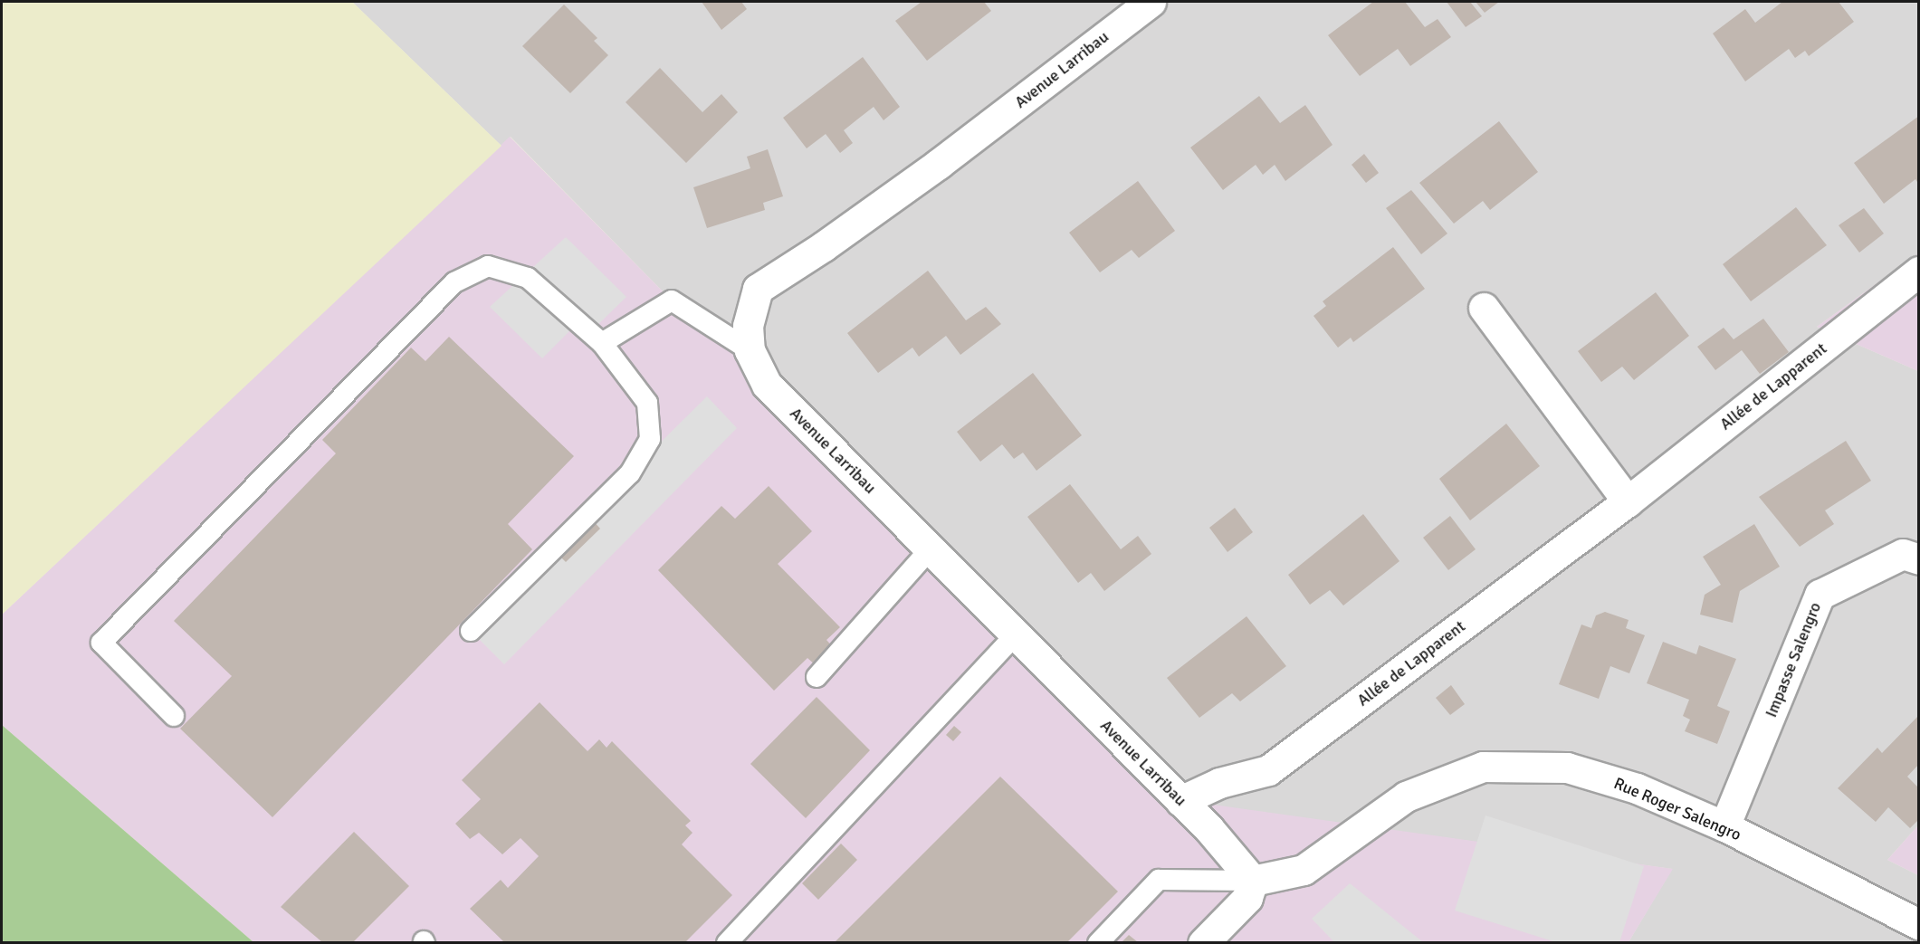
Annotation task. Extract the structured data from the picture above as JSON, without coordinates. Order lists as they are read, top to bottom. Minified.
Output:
{"streets":{"street":["Avenue Larribau","Allée de Lapparent","Impasse Salengro","Rue Roger Salengro"]},"crossings":[["Avenue Larribau","Allée de Lapparent"],["Avenue Larribau","Rue Roger Salengro"],["Impasse Salengro","Rue Roger Salengro"]]}
